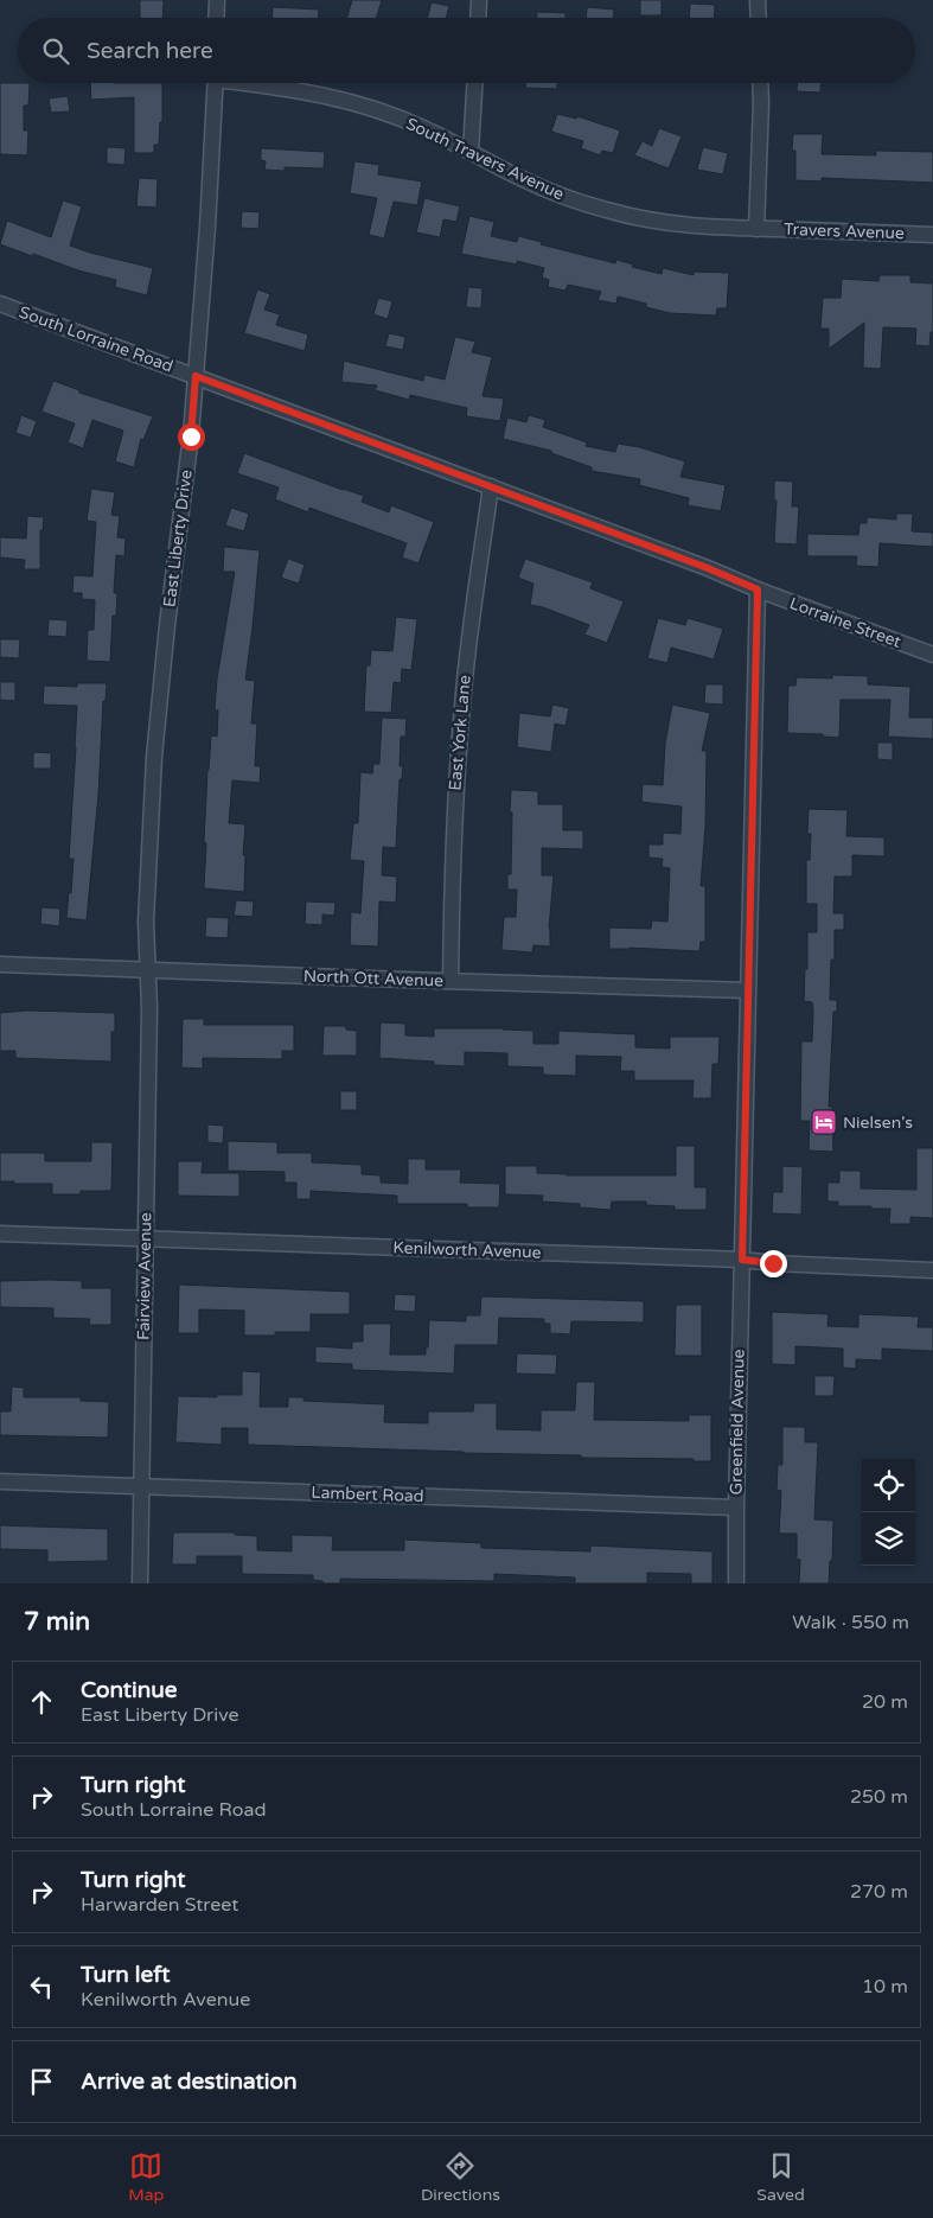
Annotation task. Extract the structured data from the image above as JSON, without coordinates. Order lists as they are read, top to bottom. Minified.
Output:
{"streets":{"street":["South Travers Avenue","Travers Avenue","South Lorraine Road","East Liberty Drive","Lorraine Street","East York Lane","North Ott Avenue","Kenilworth Avenue","Fairview Avenue","Greenfield Avenue","Lambert Road"]},"crossings":[["South Travers Avenue","Travers Avenue"],["South Lorraine Road","East Liberty Drive"],["South Lorraine Road","Lorraine Street"],["South Lorraine Road","East York Lane"],["South Lorraine Road","Greenfield Avenue"],["East Liberty Drive","North Ott Avenue"],["East Liberty Drive","Fairview Avenue"],["Lorraine Street","Greenfield Avenue"],["East York Lane","North Ott Avenue"],["North Ott Avenue","Fairview Avenue"],["North Ott Avenue","Greenfield Avenue"],["Kenilworth Avenue","Fairview Avenue"],["Kenilworth Avenue","Greenfield Avenue"],["Fairview Avenue","Lambert Road"],["Greenfield Avenue","Lambert Road"]],"places":{"hotel":["Nielsen's"]},"page":{"search":"Search here","heading":["7 min","Walk · 550 m"],"list":[["Continue","East Liberty Drive","20 m"],["Turn right","South Lorraine Road","250 m"],["Turn right","Harwarden Street","270 m"],["Turn left","Kenilworth Avenue","10 m"],"Arrive at destination"],"nav":["Map","Directions","Saved"]}}
